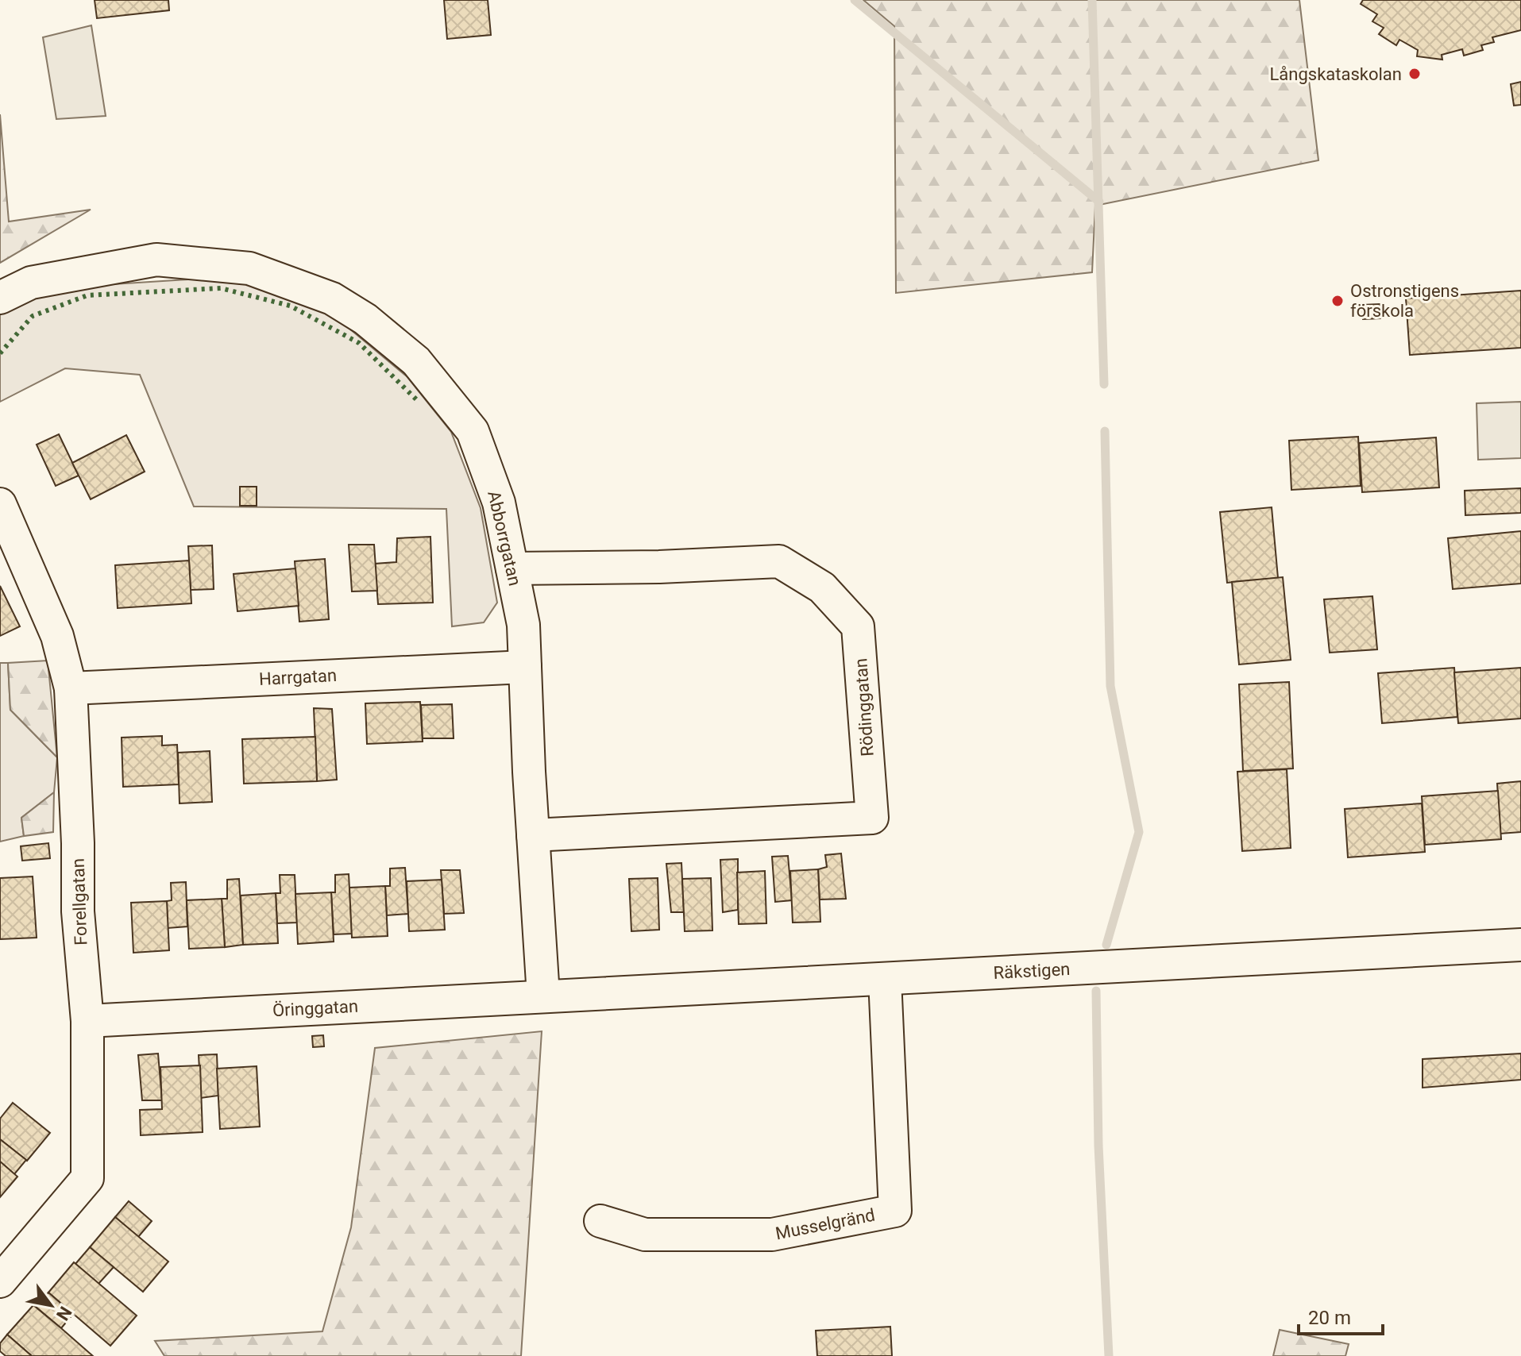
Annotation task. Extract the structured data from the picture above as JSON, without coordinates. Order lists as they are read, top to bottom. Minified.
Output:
{"streets":{"street":["Abborrgatan","Harrgatan","Rödinggatan","Forellgatan","Räkstigen","Öringgatan","Musselgränd"]},"crossings":[["Abborrgatan","Harrgatan"],["Abborrgatan","Rödinggatan"],["Abborrgatan","Räkstigen"],["Abborrgatan","Öringgatan"],["Harrgatan","Forellgatan"],["Forellgatan","Öringgatan"],["Räkstigen","Öringgatan"],["Räkstigen","Musselgränd"]],"places":["Långskataskolan","Ostronstigens förskola"],"scale_bar":"20 m","north":"bottom right"}
